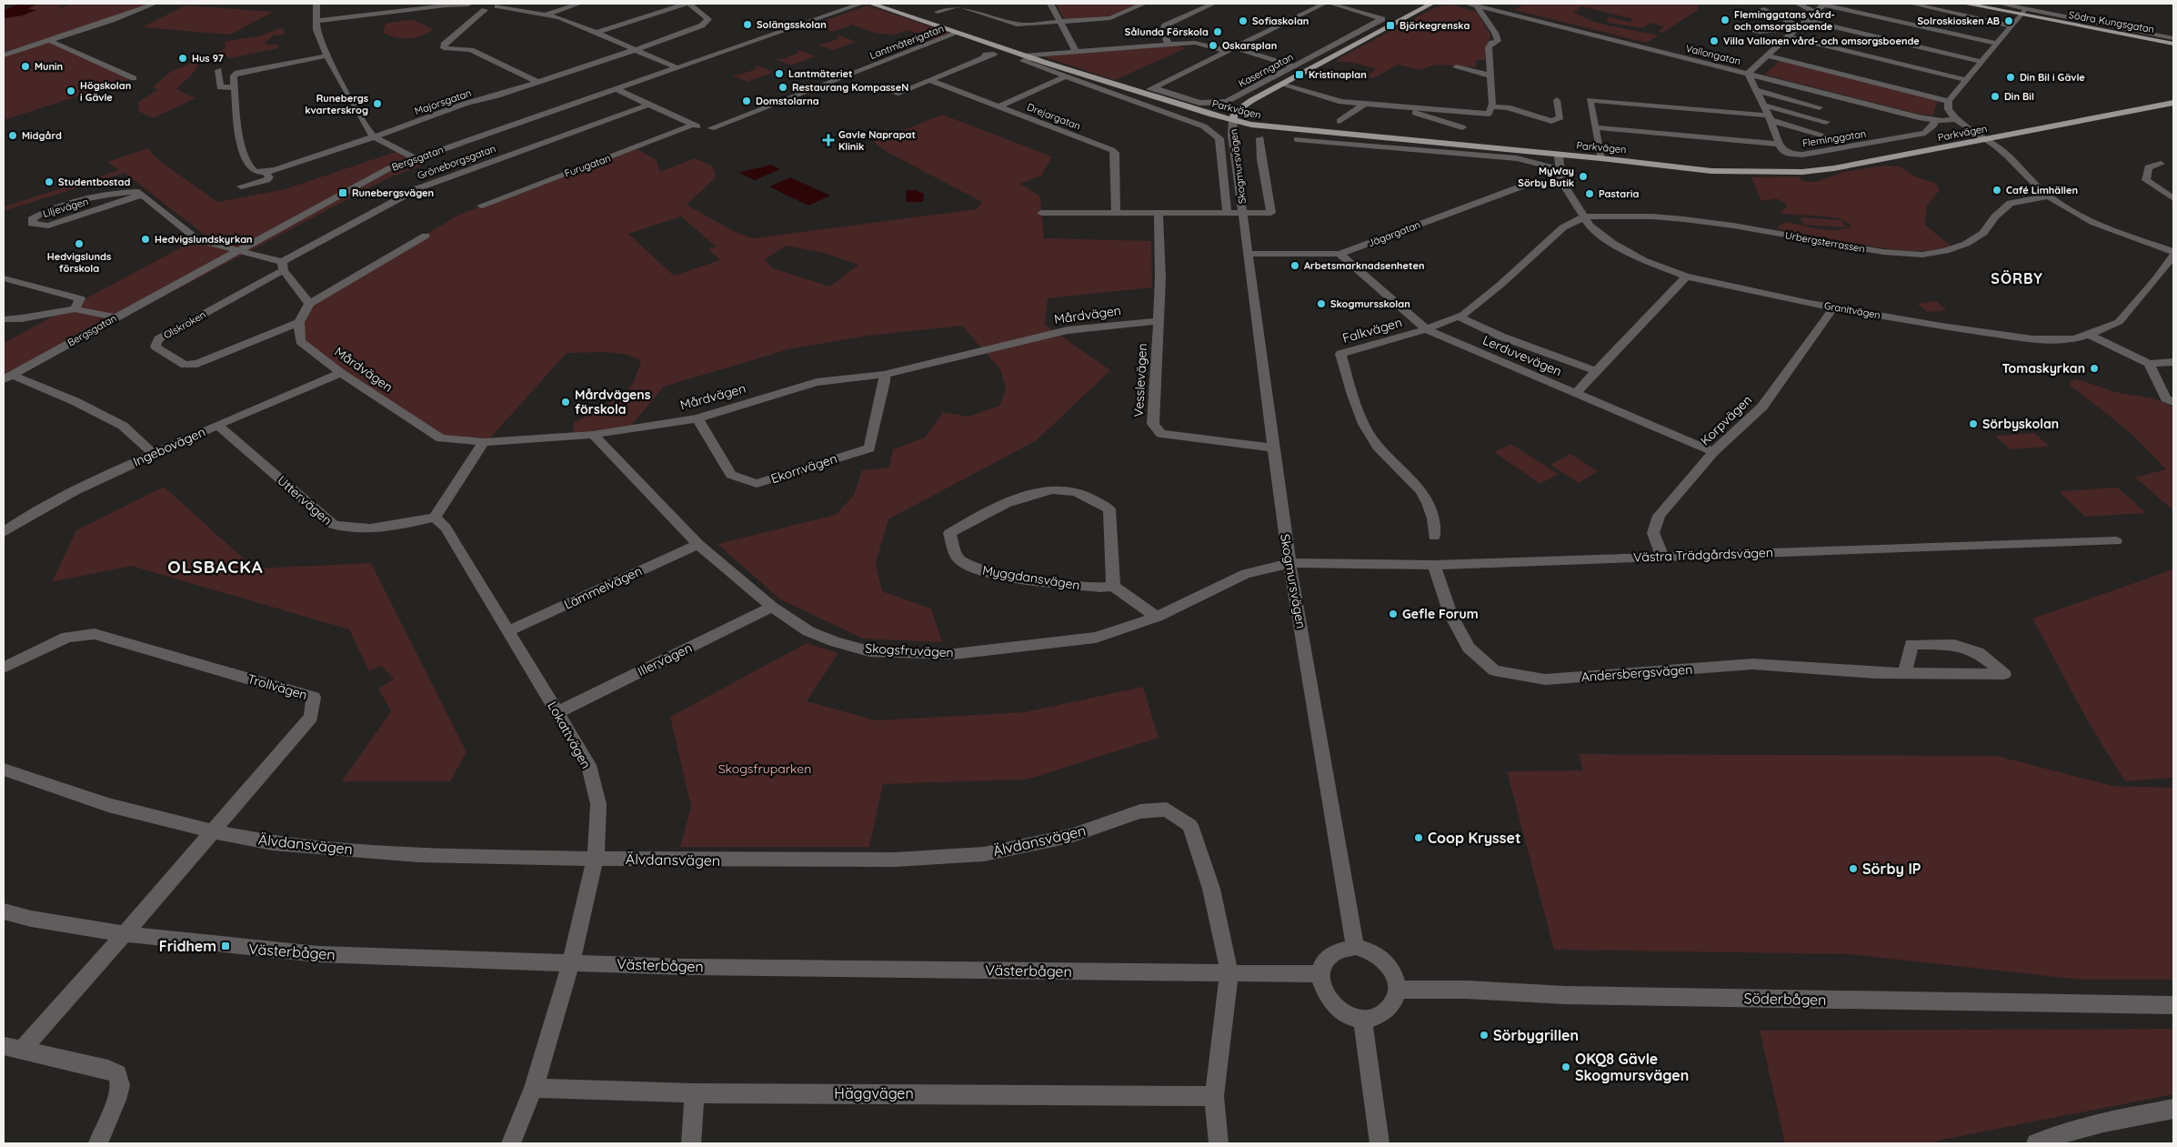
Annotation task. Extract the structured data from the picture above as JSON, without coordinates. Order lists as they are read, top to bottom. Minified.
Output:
{"streets":{"main road":["Södra Kungsgatan","Kaserngatan","Parkvägen"],"street":["Lantmäterigatan","Vallongatan","Majorsgatan","Drejargatan","Fleminggatan","Bergsgatan","Gröneborgsgatan","Furugatan","Skogmursvägen","Liljevägen","Jägargatan","Urbergsterrassen","Granitvägen","Mårdvägen","Olskroken","Falkvägen","Lerduvevägen","Vesslevägen","Korpvägen","Ingebovägen","Ekorrvägen","Uttervägen","Västra Trädgårdsvägen","Myggdansvägen","Lämmelvägen","Skogsfruvägen","Illervägen","Andersbergsvägen","Trollvägen","Lokattvägen","Älvdansvägen","Västerbågen","Söderbågen","Häggvägen"]},"crossings":[["Lantmäterigatan","Parkvägen"],["Lantmäterigatan","Furugatan"],["Vallongatan","Fleminggatan"],["Kaserngatan","Parkvägen"],["Kaserngatan","Skogmursvägen"],["Parkvägen","Skogmursvägen"],["Parkvägen","Granitvägen"],["Gröneborgsgatan","Olskroken"],["Skogmursvägen","Jägargatan"],["Skogmursvägen","Vesslevägen"],["Skogmursvägen","Västra Trädgårdsvägen"],["Skogmursvägen","Skogsfruvägen"],["Skogmursvägen","Västerbågen"],["Skogmursvägen","Söderbågen"],["Jägargatan","Lerduvevägen"],["Urbergsterrassen","Granitvägen"],["Urbergsterrassen","Falkvägen"],["Granitvägen","Falkvägen"],["Granitvägen","Korpvägen"],["Mårdvägen","Olskroken"],["Mårdvägen","Vesslevägen"],["Mårdvägen","Ingebovägen"],["Mårdvägen","Ekorrvägen"],["Mårdvägen","Skogsfruvägen"],["Falkvägen","Lerduvevägen"],["Lerduvevägen","Korpvägen"],["Korpvägen","Västra Trädgårdsvägen"],["Ingebovägen","Uttervägen"],["Uttervägen","Lokattvägen"],["Västra Trädgårdsvägen","Skogsfruvägen"],["Västra Trädgårdsvägen","Andersbergsvägen"],["Lämmelvägen","Skogsfruvägen"],["Lämmelvägen","Lokattvägen"],["Skogsfruvägen","Illervägen"],["Illervägen","Lokattvägen"],["Trollvägen","Älvdansvägen"],["Trollvägen","Västerbågen"],["Lokattvägen","Älvdansvägen"],["Lokattvägen","Västerbågen"],["Lokattvägen","Häggvägen"],["Älvdansvägen","Västerbågen"],["Älvdansvägen","Häggvägen"],["Västerbågen","Söderbågen"]],"districts":["SÖRBY","OLSBACKA"],"parks":["Skogsfruparken"],"places":{"other":["Fleminggatans vård- och omsorgsboende","Sofiaskolan","Solroskiosken AB","Solängsskolan","Sålunda Förskola","Villa Vallonen vård- och omsorgsboende","Oskarsplan","Hus 97","Munin","Lantmäteriet","Din Bil i Gävle","Restaurang KompasseN","Högskolan i Gävle","Din Bil","Domstolarna","Runebergs kvarterskrog","Midgård","MyWay Sörby Butik","Studentbostad","Café Limhällen","Pastaria","Hedvigslundskyrkan","Hedvigslunds förskola","Arbetsmarknadsenheten","Skogmursskolan","Tomaskyrkan","Mårdvägens förskola","Sörbyskolan","Gefle Forum","Coop Krysset","Sörby IP","Sörbygrillen","OKQ8 Gävle Skogmursvägen"],"transit":["Björkegrenska","Kristinaplan","Runebergsvägen","Fridhem"],"health":["Gavle Naprapat Klinik"]}}
